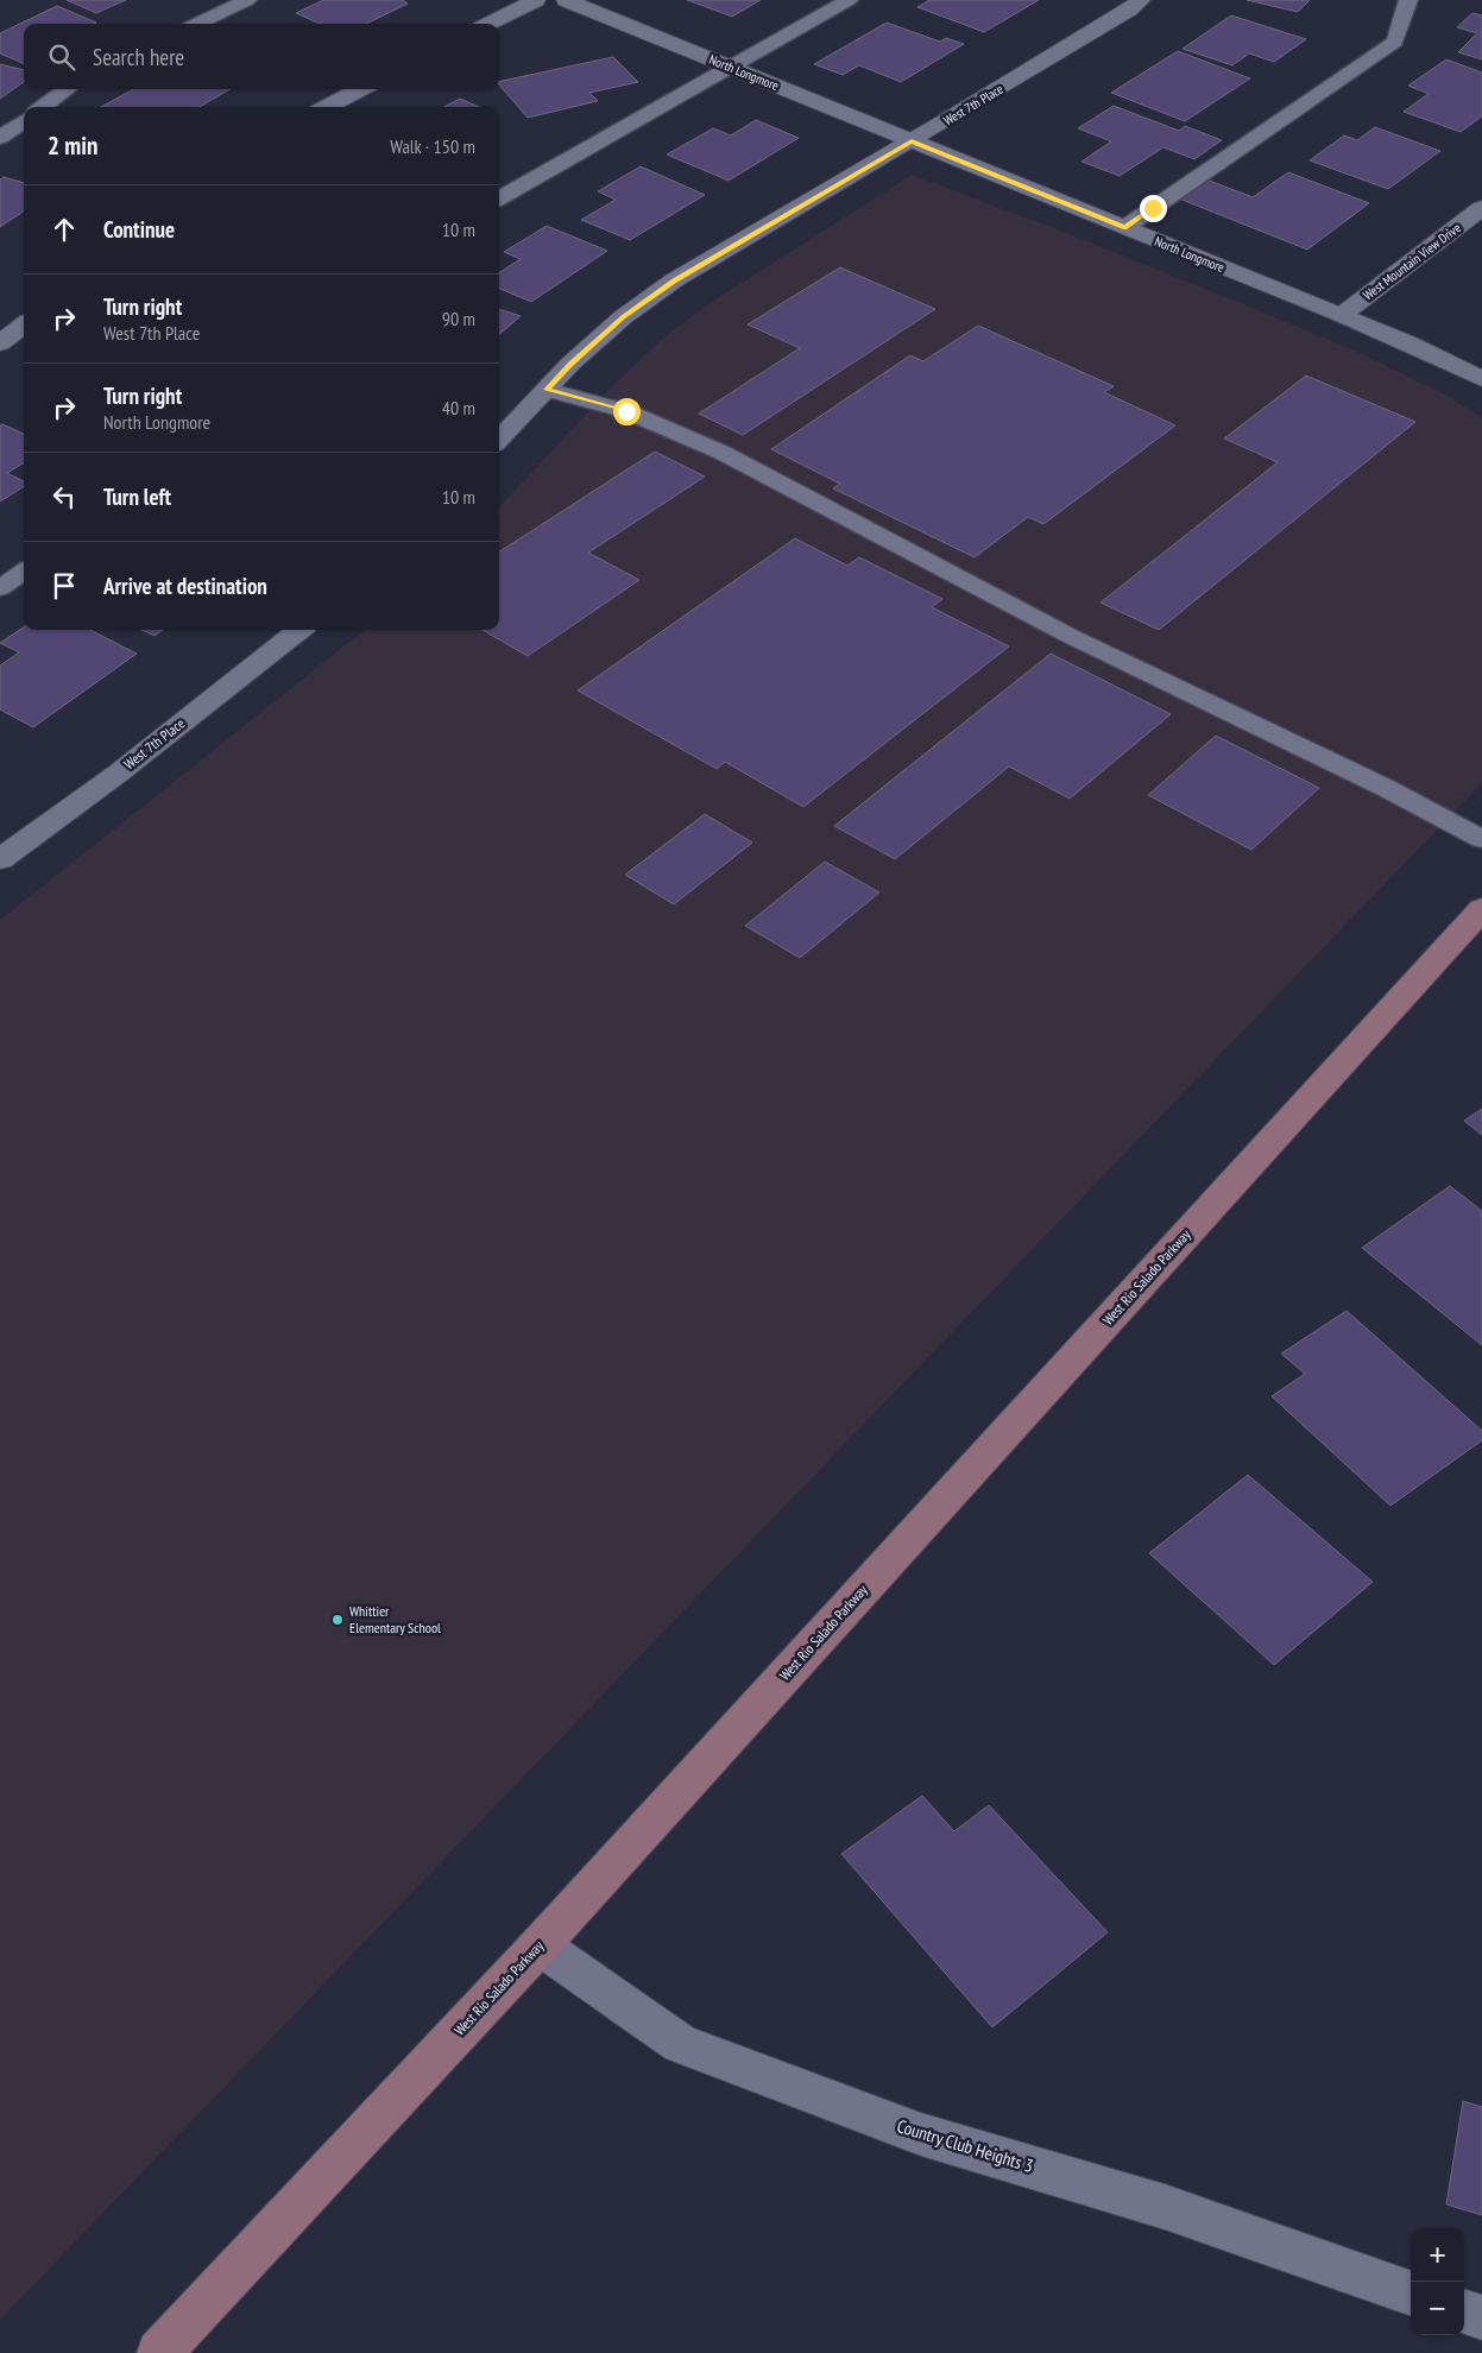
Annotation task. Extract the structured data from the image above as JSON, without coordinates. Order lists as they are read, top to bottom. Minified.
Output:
{"streets":{"main road":["West Rio Salado Parkway"],"street":["North Longmore","West 7th Place","West Mountain View Drive","Country Club Heights 3"]},"crossings":[["North Longmore","West 7th Place"],["North Longmore","West Mountain View Drive"],["West Rio Salado Parkway","Country Club Heights 3"]],"places":["Whittier Elementary School"],"page":{"search":"Search here","heading":["2 min","Walk · 150 m"],"list":[["Continue","10 m"],["Turn right","West 7th Place","90 m"],["Turn right","North Longmore","40 m"],["Turn left","10 m"],"Arrive at destination"],"map_buttons":["+","−"]}}
